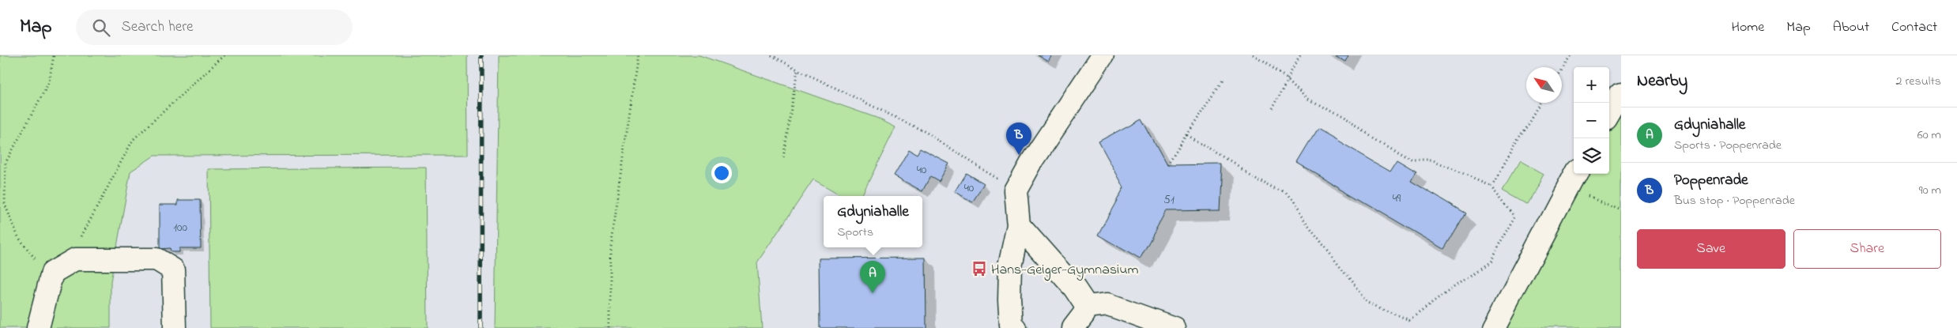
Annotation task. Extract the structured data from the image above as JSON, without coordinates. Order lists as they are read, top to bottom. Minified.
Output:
{"places":{"bus stop":["Hans-Geiger-Gymnasium"]},"house_numbers":["40","40","49","51","100"],"north":"top left","page":{"header":"Map","search":"Search here","nav":["Home","Map","About","Contact"],"heading":["Nearby","2 results"],"map_buttons":["+","−"],"list":[{"mark":"A","name":"Gdyniahalle","note":"Sports · Poppenrade","value":"60 m"},{"mark":"B","name":"Poppenrade","note":"Bus stop · Poppenrade","value":"90 m"}],"pins":["B","A"],"popup":["Gdyniahalle","Sports"],"buttons":["Save","Share"]}}
